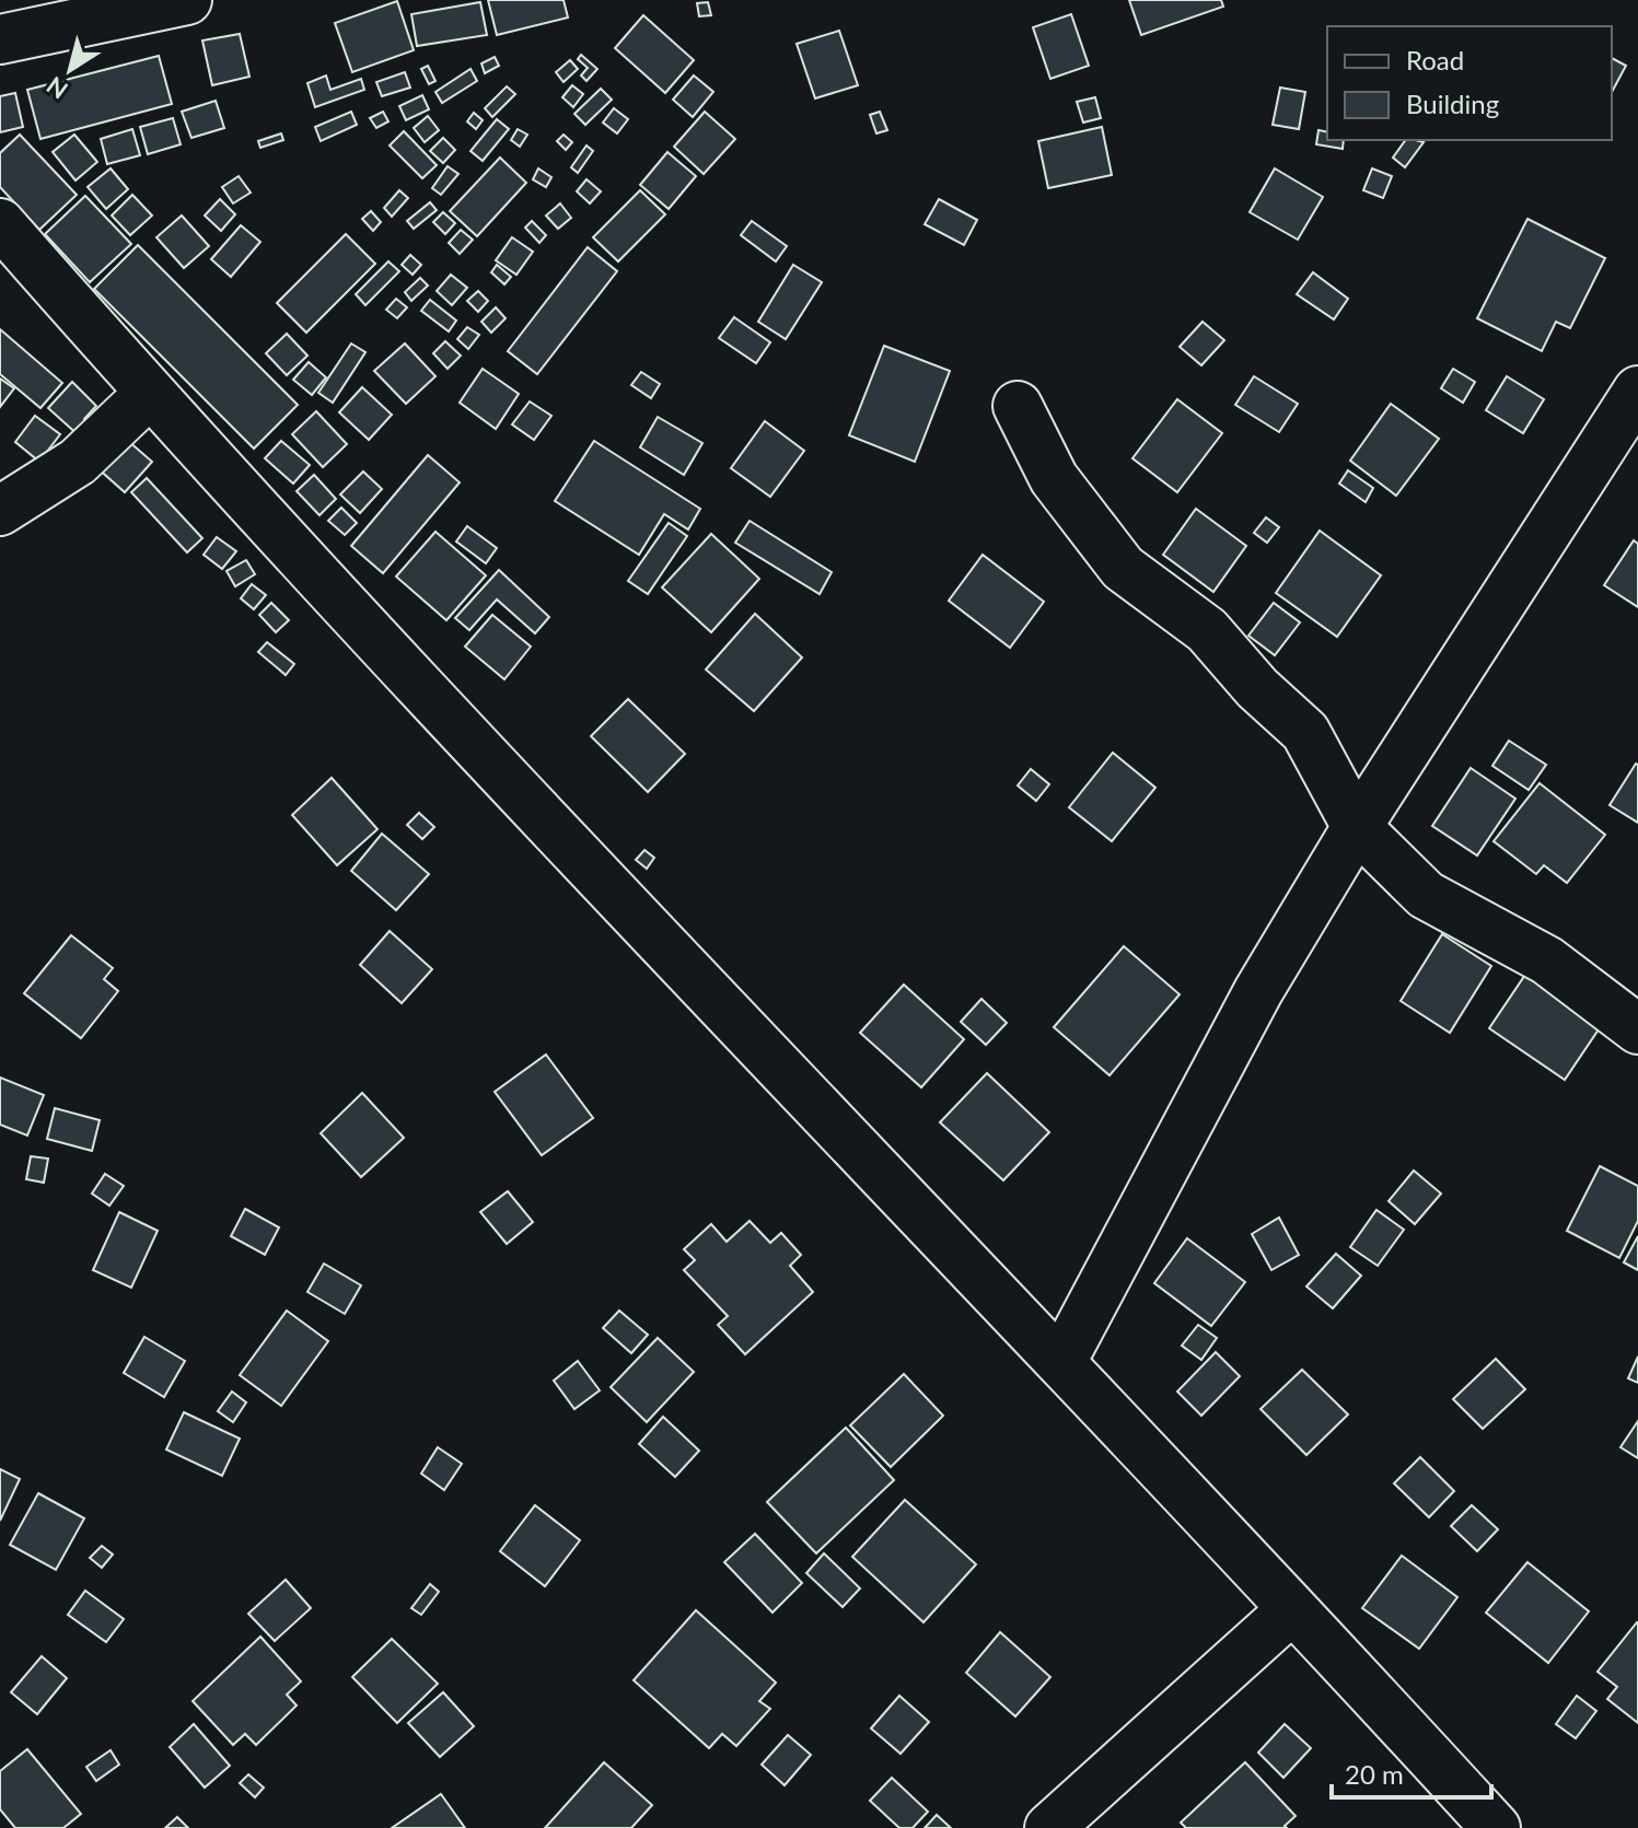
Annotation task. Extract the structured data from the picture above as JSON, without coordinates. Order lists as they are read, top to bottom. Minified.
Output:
{"legend":["Road","Building"],"scale_bar":"20 m","north":"bottom left"}
